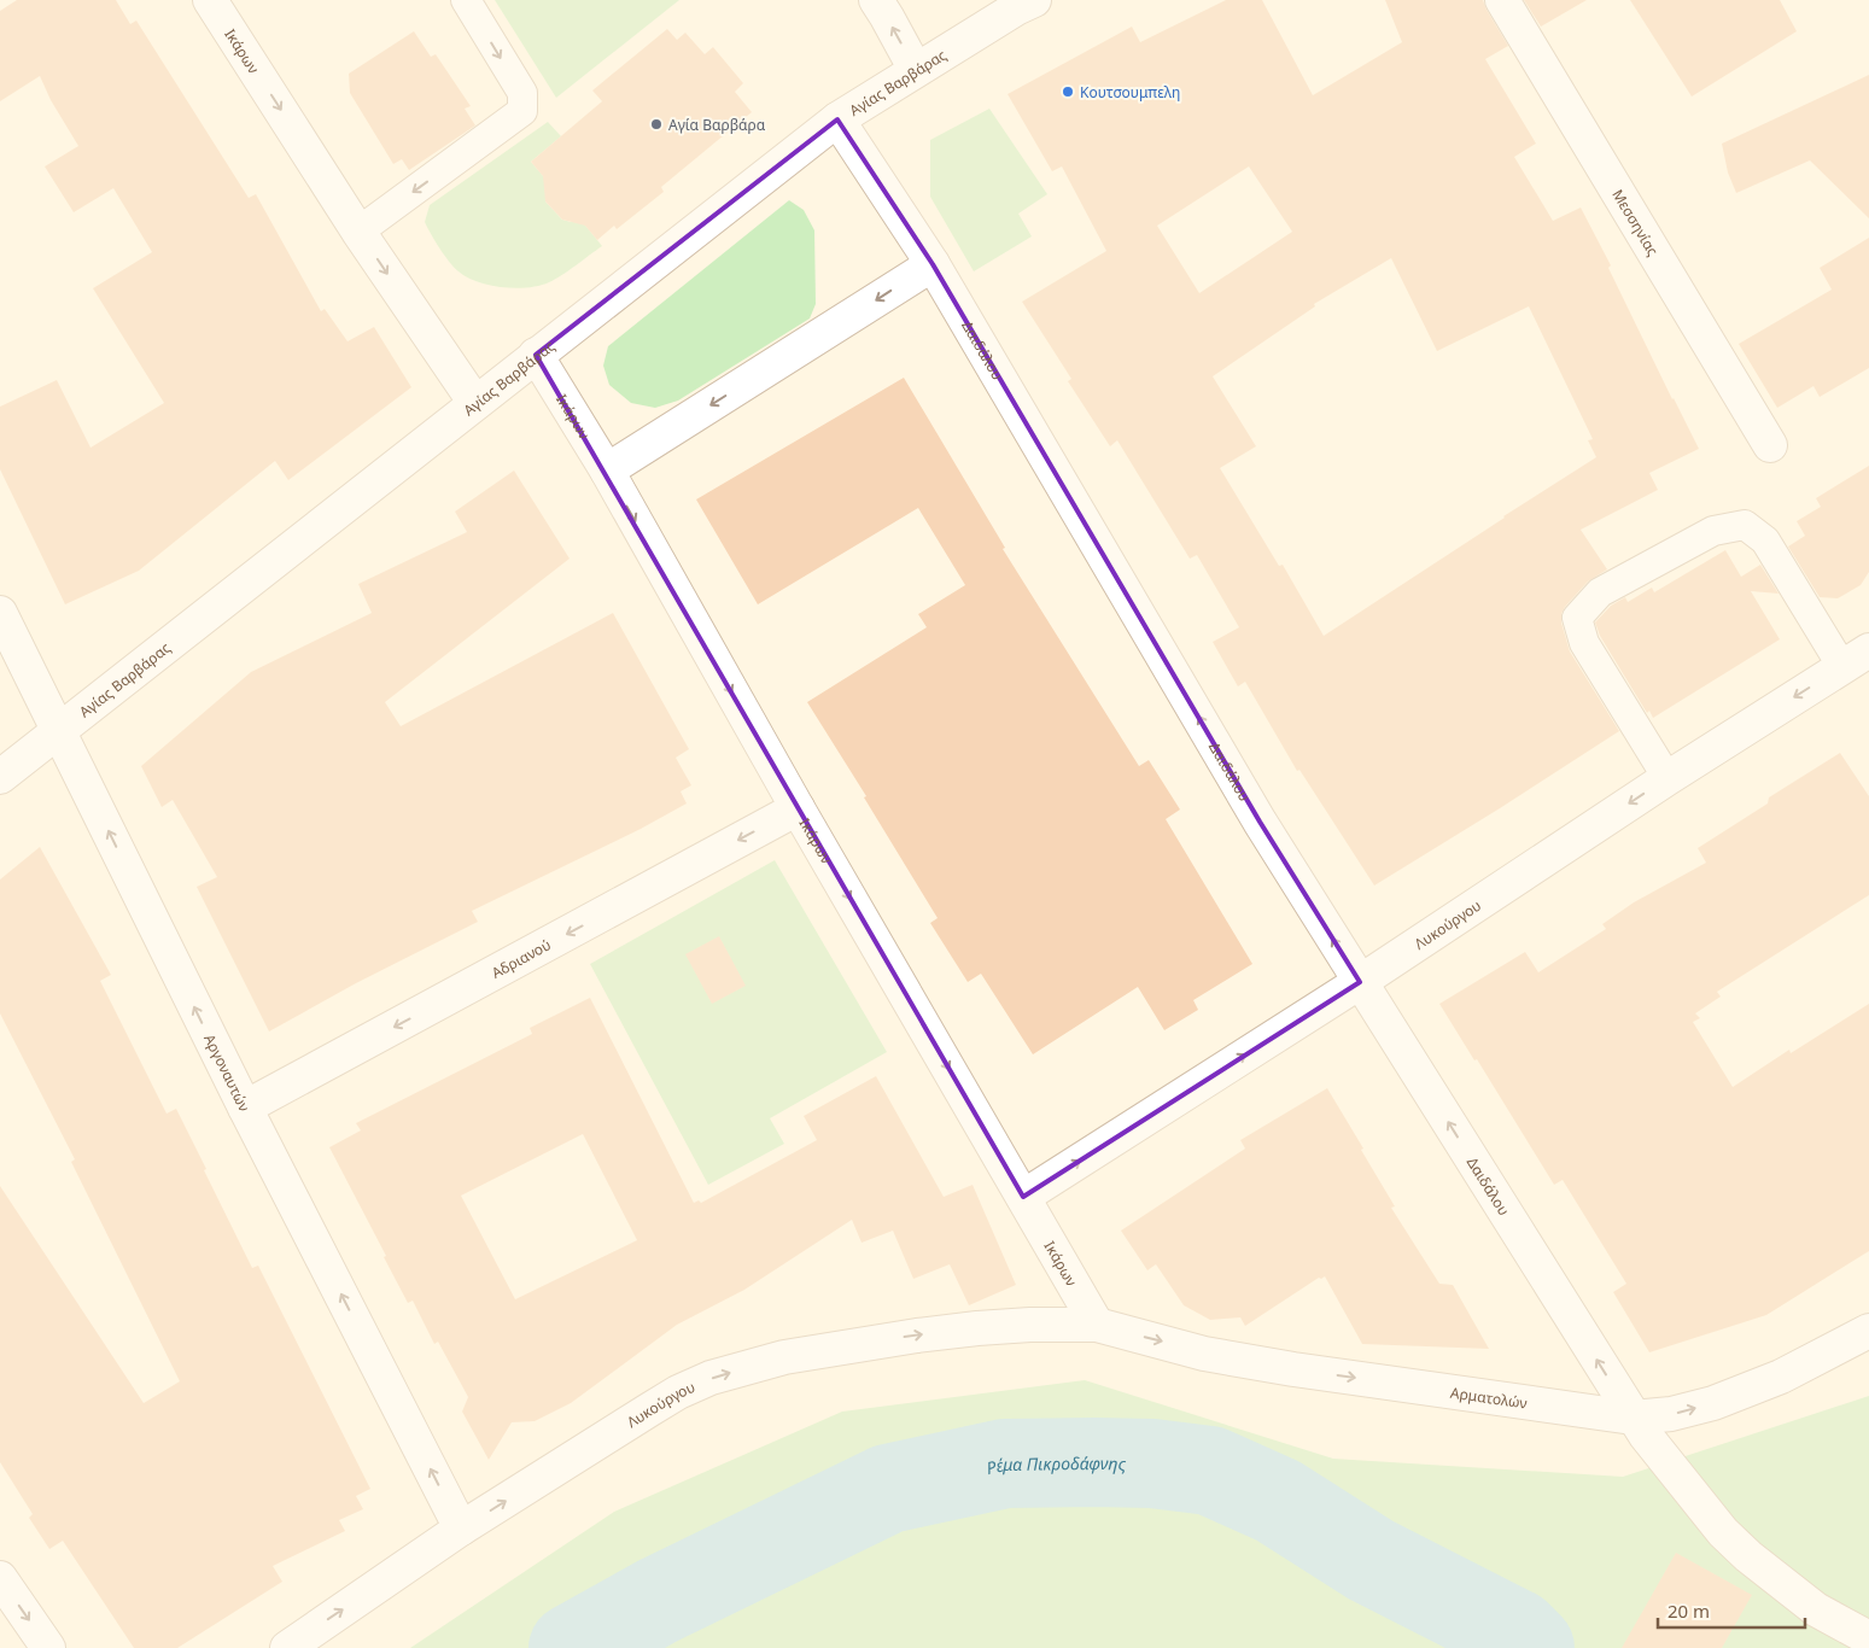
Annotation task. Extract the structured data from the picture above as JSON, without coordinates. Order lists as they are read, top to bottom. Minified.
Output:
{"streets":{"street":["Ικάρων","Αγίας Βαρβάρας","Μεσσηνίας","Δαιδάλου","Λυκούργου","Αδριανού","Αργοναυτών","Αρματολών"]},"crossings":[["Ικάρων","Αγίας Βαρβάρας"],["Ικάρων","Λυκούργου"],["Ικάρων","Αδριανού"],["Ικάρων","Αρματολών"],["Αγίας Βαρβάρας","Δαιδάλου"],["Αγίας Βαρβάρας","Αργοναυτών"],["Δαιδάλου","Λυκούργου"],["Δαιδάλου","Αρματολών"],["Λυκούργου","Αργοναυτών"],["Λυκούργου","Αρματολών"],["Αδριανού","Αργοναυτών"]],"one_way":["Ικάρων","Δαιδάλου","Αδριανού","Αργοναυτών","Αρματολών"],"water":["Ρέμα Πικροδάφνης"],"places":["Κουτσουμπελη","Αγία Βαρβάρα"],"scale_bar":"20 m"}
